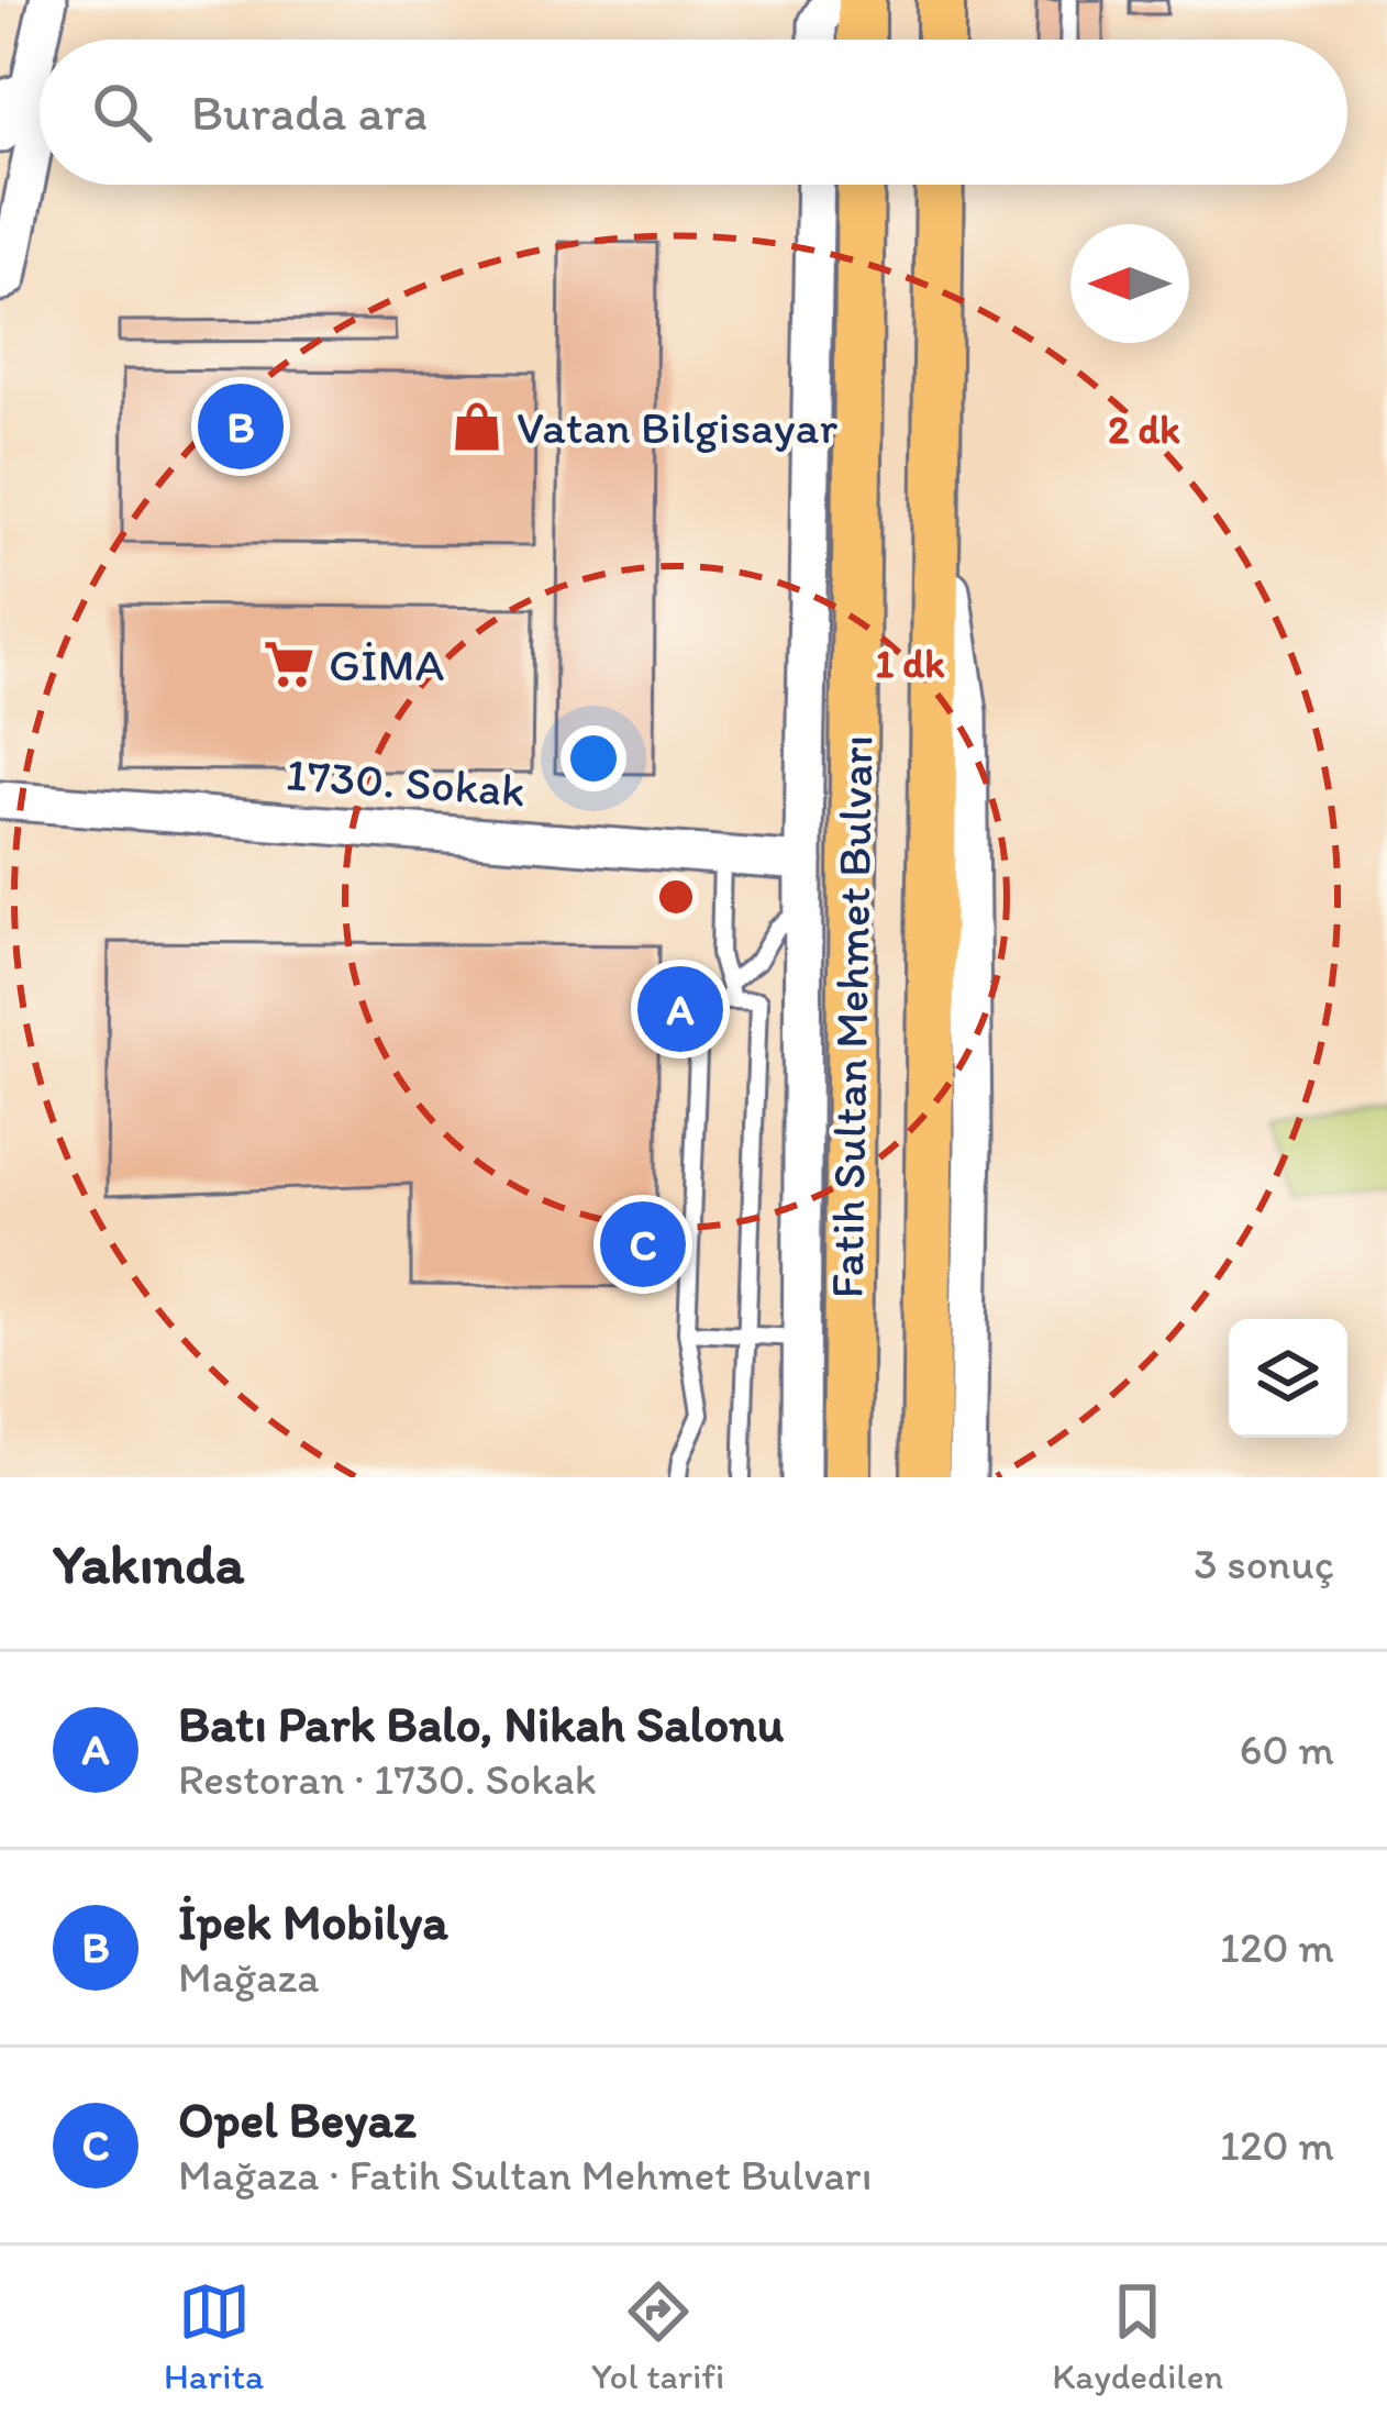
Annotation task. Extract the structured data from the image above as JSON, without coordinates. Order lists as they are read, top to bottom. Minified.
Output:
{"streets":{"highway":["Fatih Sultan Mehmet Bulvarı"],"street":["1730. Sokak"]},"places":{"shop":["Vatan Bilgisayar"],"supermarket":["GİMA"]},"north":"left","page":{"search":"Burada ara","pins":["B","A","C"],"heading":["Yakında","3 sonuç"],"list":[{"mark":"A","name":"Batı Park Balo, Nikah Salonu","note":"Restoran · 1730. Sokak","value":"60 m"},{"mark":"B","name":"İpek Mobilya","note":"Mağaza","value":"120 m"},{"mark":"C","name":"Opel Beyaz","note":"Mağaza · Fatih Sultan Mehmet Bulvarı","value":"120 m"}],"nav":["Harita","Yol tarifi","Kaydedilen"]},"rings":["2 dk","1 dk"]}
